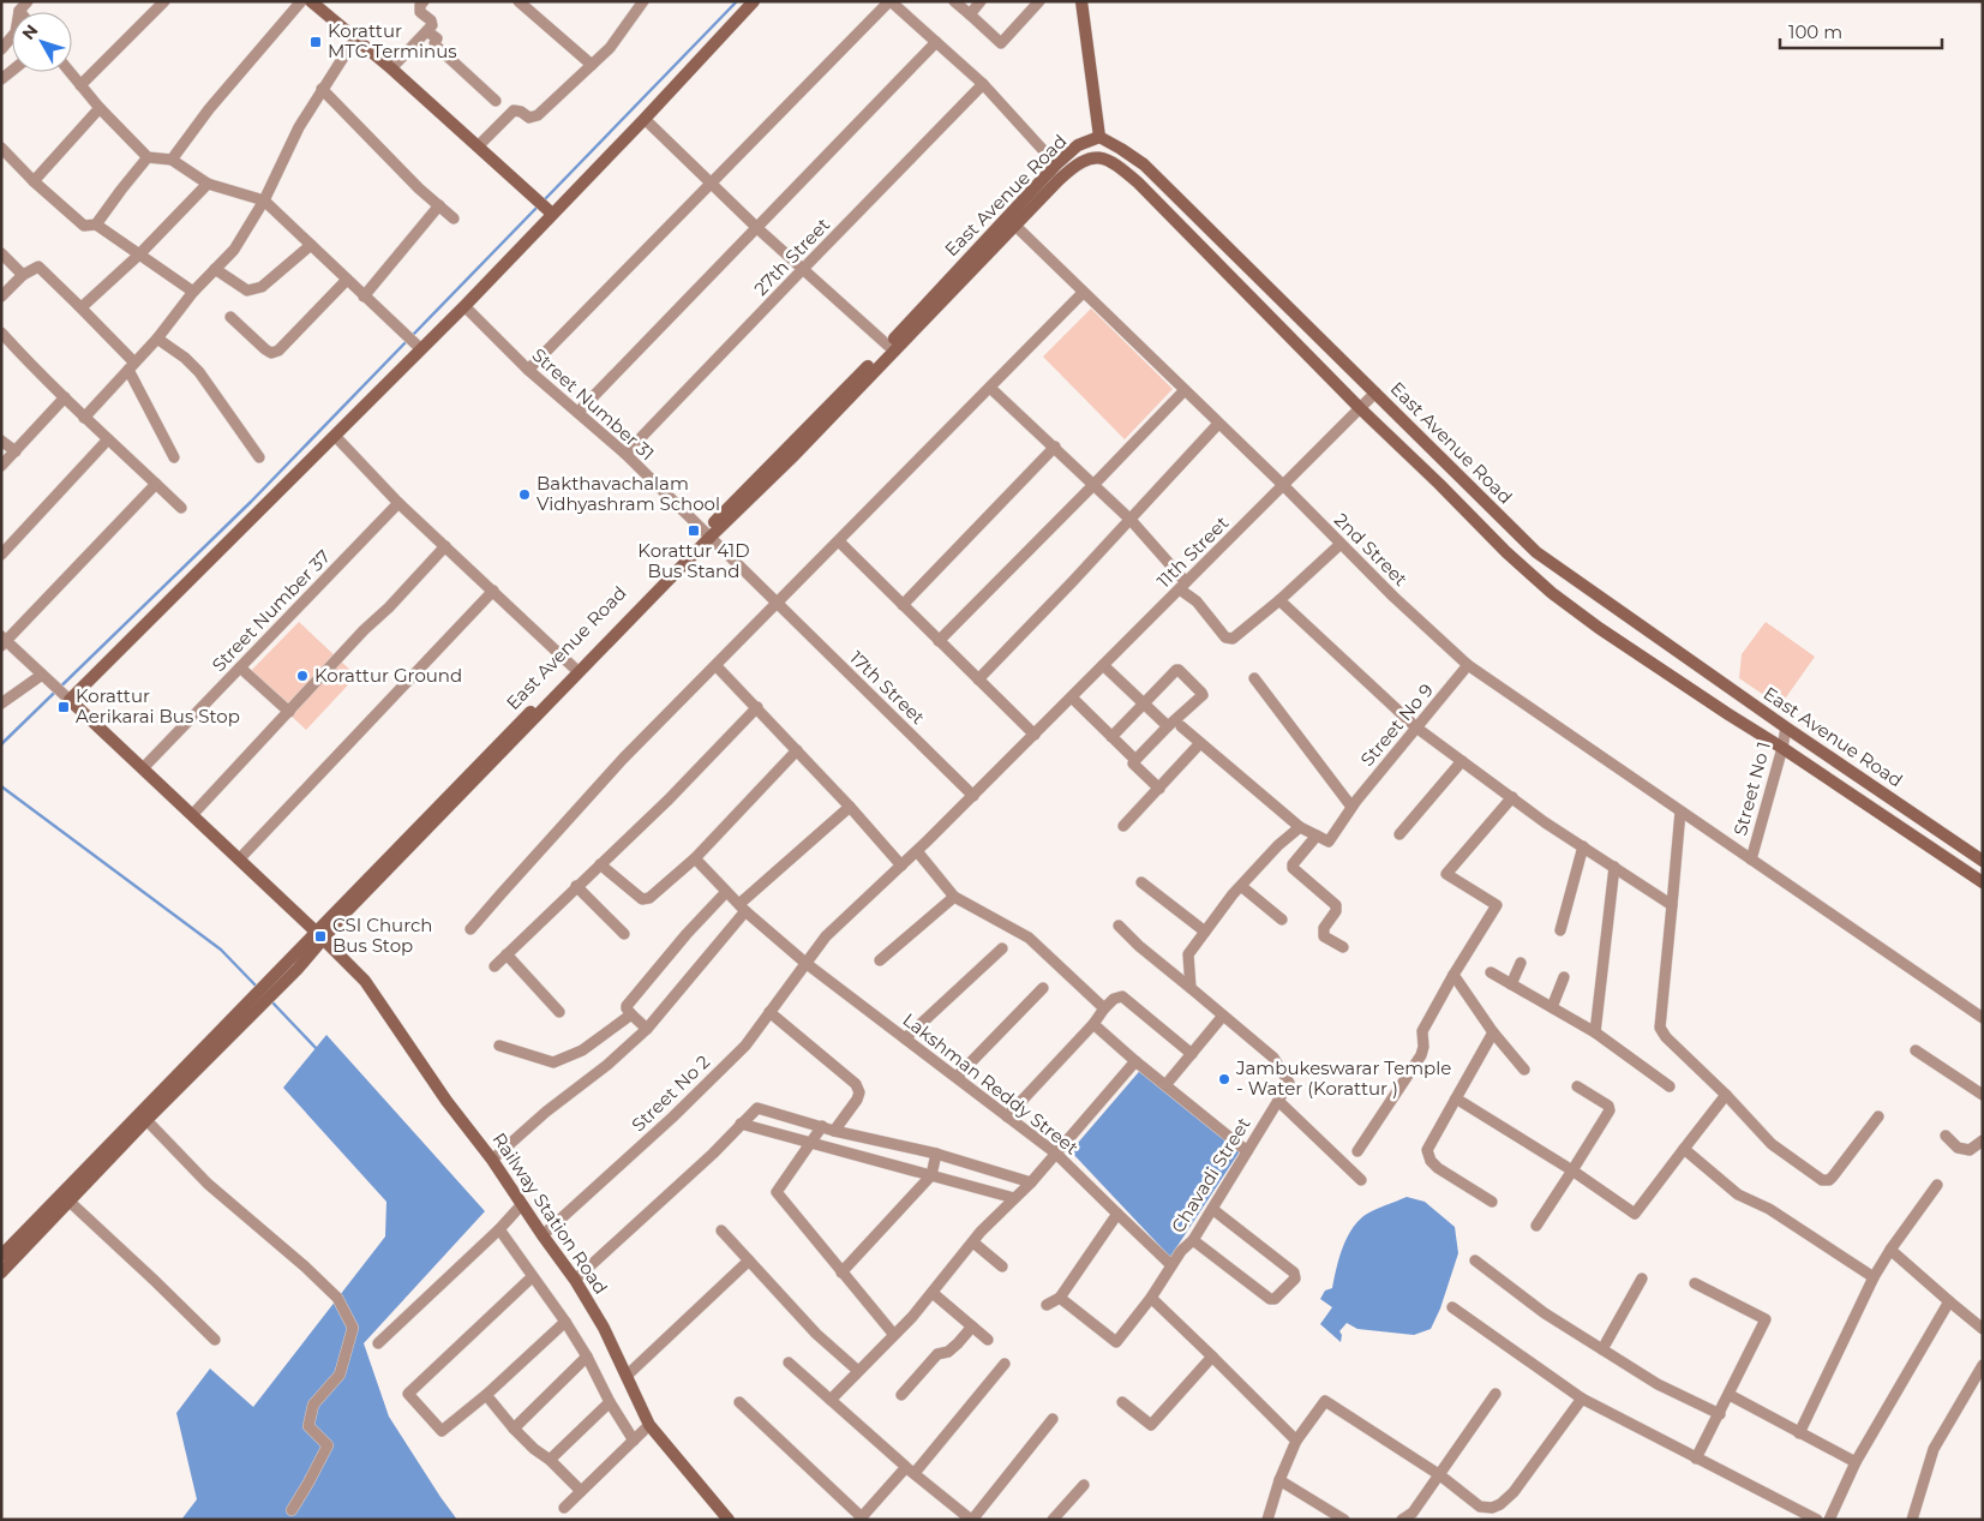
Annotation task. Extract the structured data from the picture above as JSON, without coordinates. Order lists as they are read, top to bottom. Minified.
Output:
{"streets":{"main road":["East Avenue Road","Railway Station Road"],"street":["27th Street","Street Number 31","2nd Street","11th Street","Street Number 37","17th Street","Street No 9","Street No 1","Lakshman Reddy Street","Street No 2","Chavadi Street"]},"crossings":[["East Avenue Road","Street Number 31"],["East Avenue Road","2nd Street"],["East Avenue Road","11th Street"],["East Avenue Road","Street No 1"],["East Avenue Road","Railway Station Road"],["27th Street","Street Number 31"],["Street Number 31","17th Street"],["2nd Street","11th Street"],["2nd Street","Street No 9"],["2nd Street","Street No 1"],["11th Street","17th Street"],["11th Street","Street No 2"],["Street Number 37","Railway Station Road"],["Lakshman Reddy Street","Street No 2"],["Lakshman Reddy Street","Chavadi Street"],["Street No 2","Railway Station Road"]],"places":{"transit":["Korattur MTC Terminus","Korattur 41D Bus Stand","Korattur Aerikarai Bus Stop","CSI Church Bus Stop"],"other":["Bakthavachalam Vidhyashram School","Korattur Ground","Jambukeswarar Temple - Water (Korattur )"]},"scale_bar":"100 m","north":"top left"}
